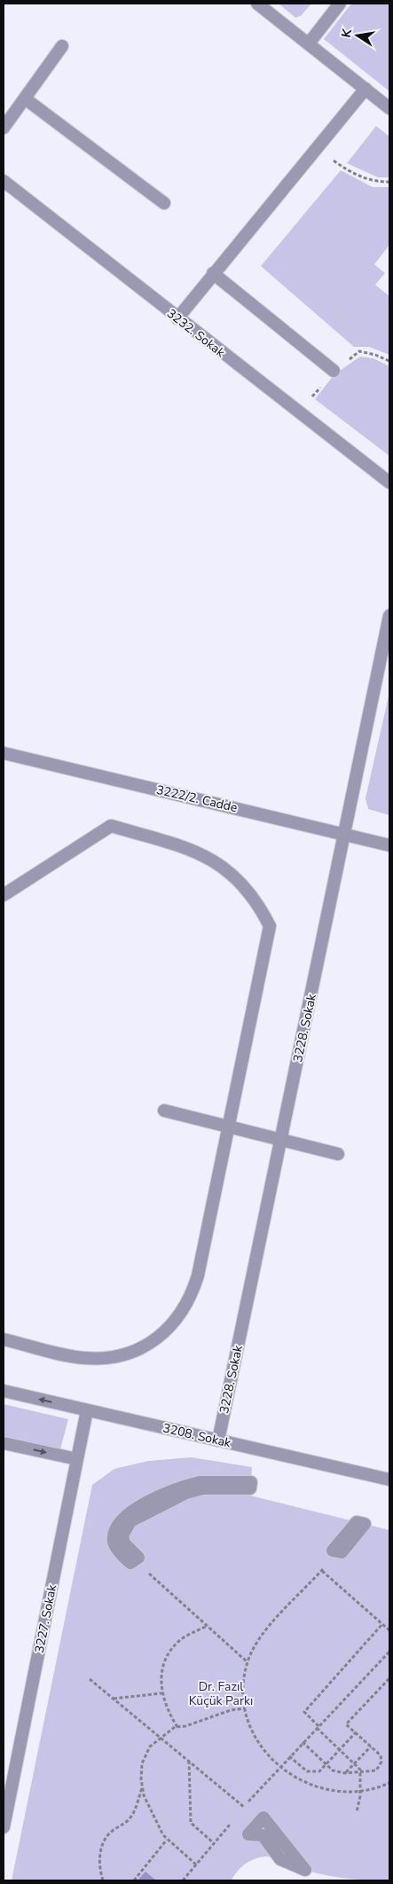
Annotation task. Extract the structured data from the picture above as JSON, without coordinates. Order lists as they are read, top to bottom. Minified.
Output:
{"streets":{"street":["3232. Sokak","3222/2. Cadde","3228. Sokak","3208. Sokak","3227. Sokak"]},"crossings":[["3222/2. Cadde","3228. Sokak"],["3228. Sokak","3208. Sokak"],["3208. Sokak","3227. Sokak"]],"parks":["Dr. Fazıl Küçük Parkı"],"north":"left"}
